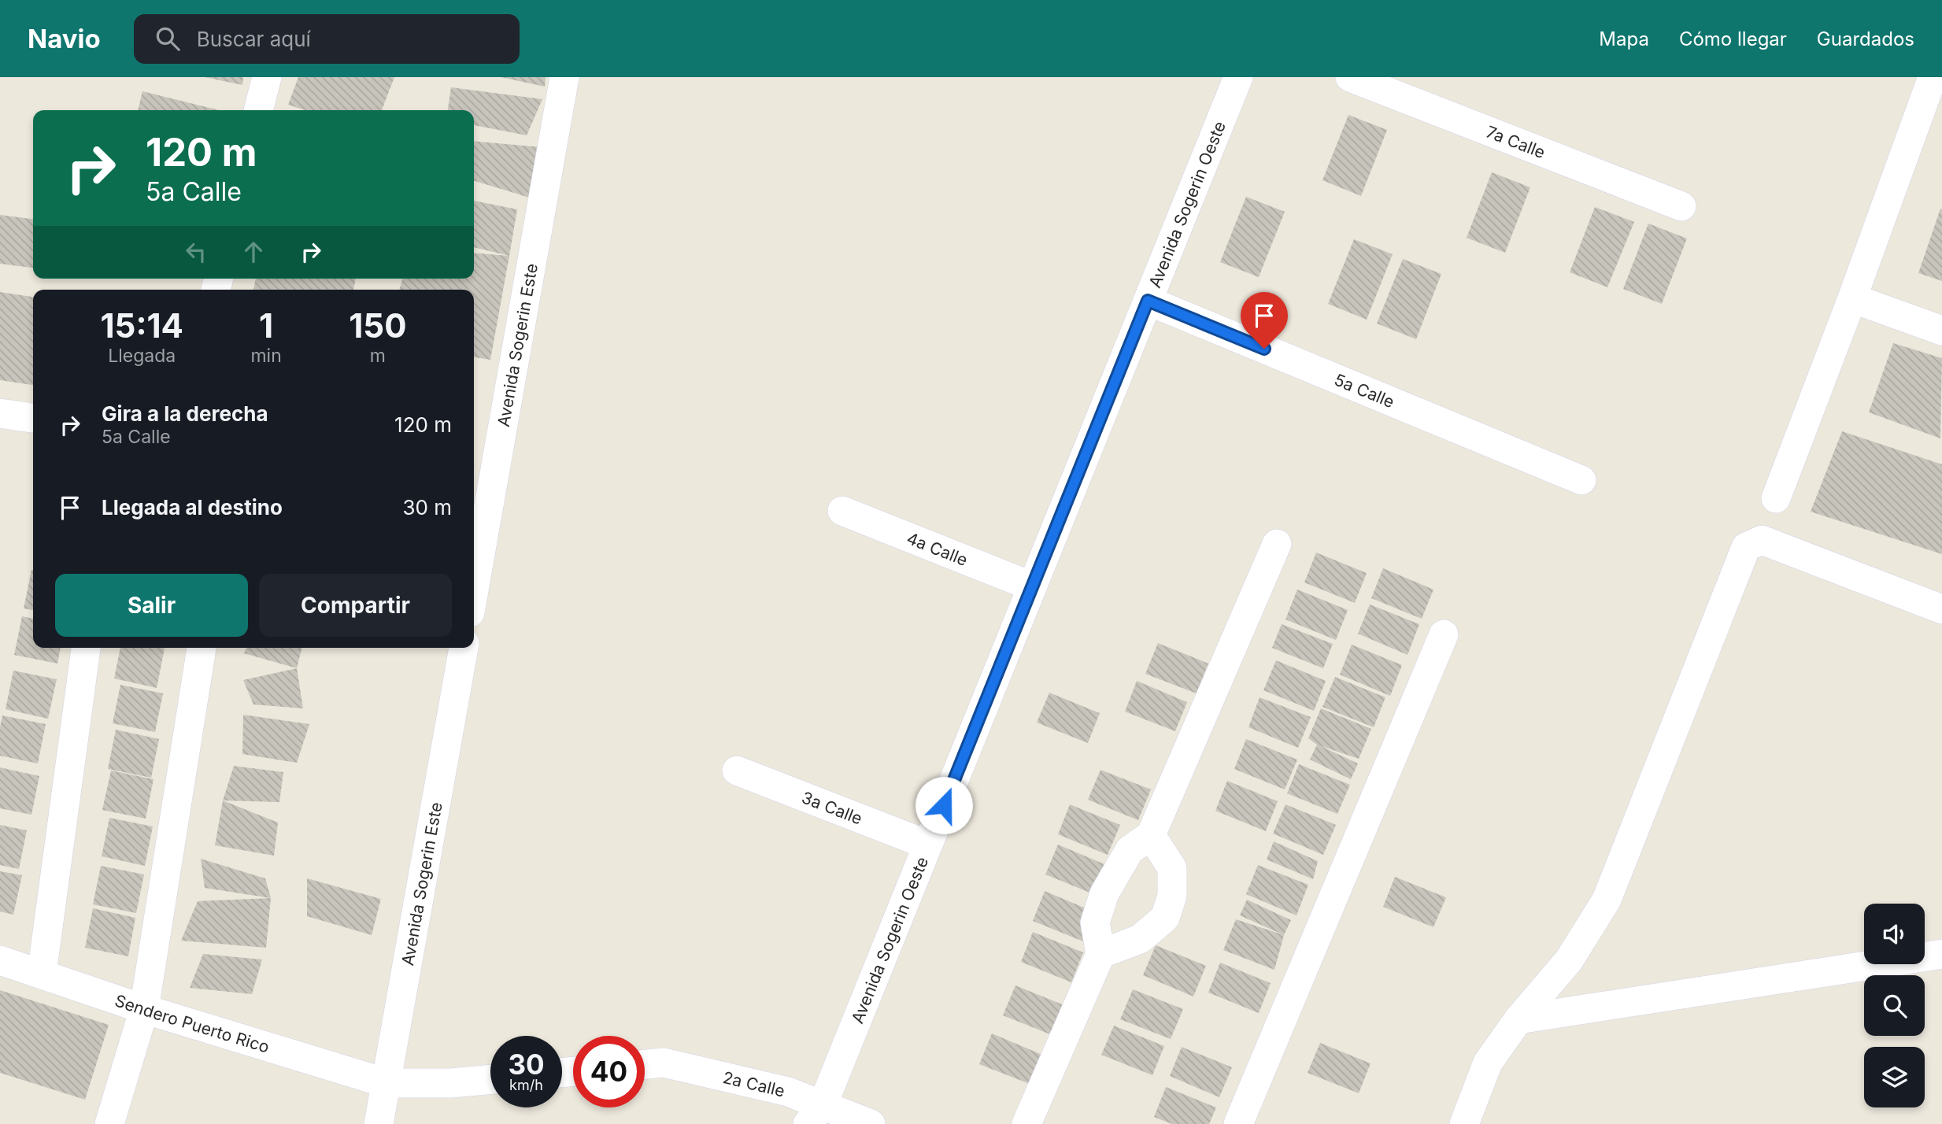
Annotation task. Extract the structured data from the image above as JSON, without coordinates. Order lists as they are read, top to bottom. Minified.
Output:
{"streets":{"street":["7a Calle","Avenida Sogerin Oeste","Avenida Sogerin Este","5a Calle","4a Calle","3a Calle","Sendero Puerto Rico","2a Calle"]},"crossings":[["Avenida Sogerin Oeste","5a Calle"],["Avenida Sogerin Oeste","4a Calle"],["Avenida Sogerin Oeste","3a Calle"],["Avenida Sogerin Oeste","2a Calle"],["Avenida Sogerin Este","Sendero Puerto Rico"]],"page":{"header":"Navio","search":"Buscar aquí","nav":["Mapa","Cómo llegar","Guardados"],"turn":["120 m","5a Calle"],"eta":["15:14","Llegada","1","min","150","m"],"list":[{"name":"Gira a la derecha","note":"5a Calle","value":"120 m"},{"name":"Llegada al destino","value":"30 m"}],"buttons":["Salir","Compartir"],"speed":"30 km/h","limit":"40"}}
